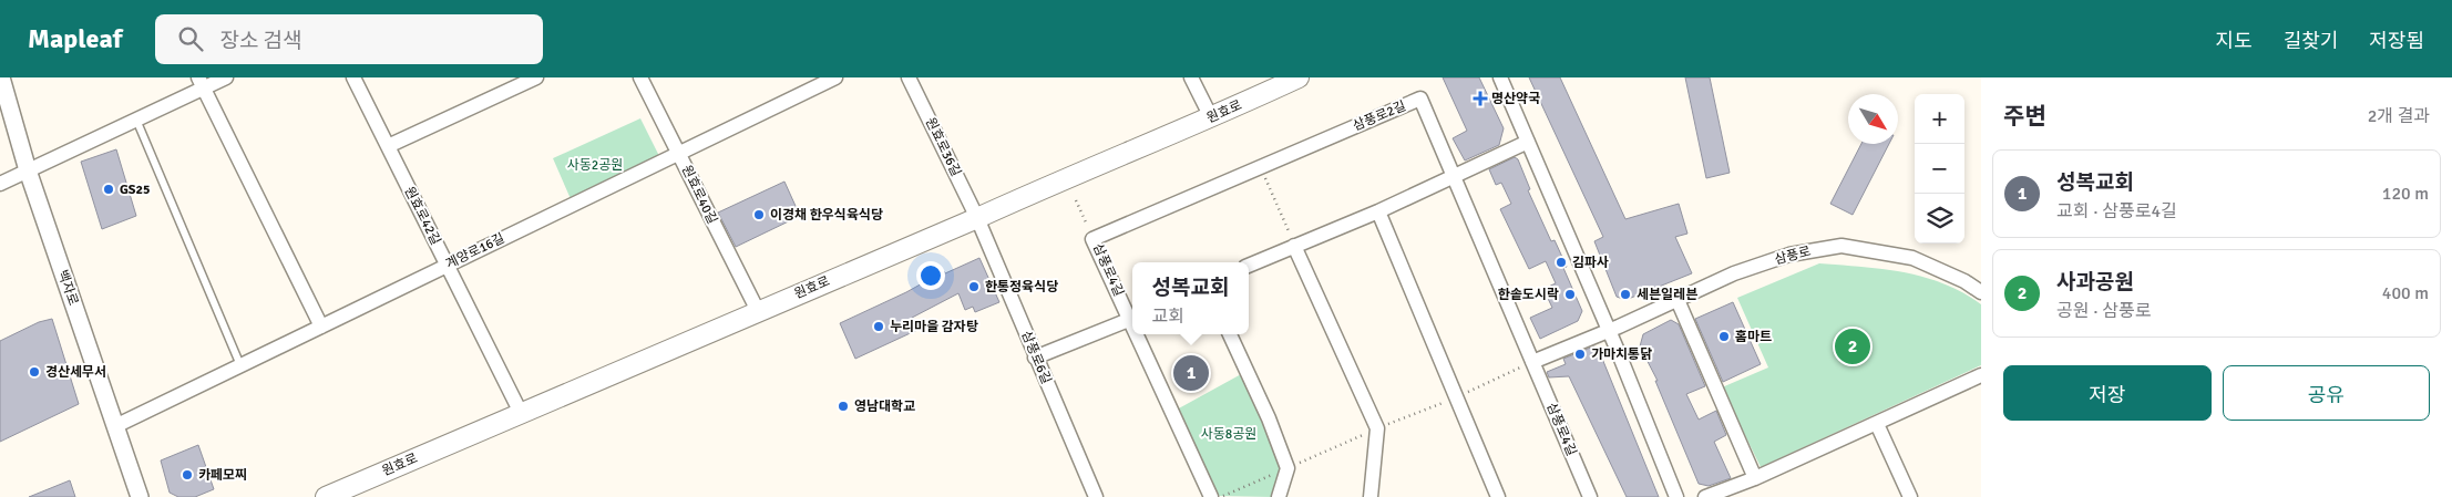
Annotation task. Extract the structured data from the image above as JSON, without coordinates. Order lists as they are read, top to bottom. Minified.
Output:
{"streets":{"main road":["원효로"],"street":["삼풍로2길","원효로36길","원효로40길","원효로42길","계양로16길","삼풍로","삼풍로4길","백자로","삼풍로6길"]},"crossings":[["원효로","원효로36길"],["원효로","원효로40길"],["원효로","원효로42길"],["원효로","삼풍로6길"],["삼풍로2길","삼풍로"],["삼풍로2길","삼풍로4길"],["원효로36길","삼풍로6길"],["원효로40길","계양로16길"],["원효로42길","계양로16길"],["계양로16길","백자로"],["삼풍로","삼풍로4길"]],"parks":["사동2공원","사동8공원"],"places":{"health":["명산약국"],"other":["GS25","이경채 한우식육식당","김파사","한통정육식당","한솥도시락","세븐일레븐","누리마을 감자탕","홈마트","가마치통닭","경산세무서","영남대학교","카페모찌"]},"north":"bottom right","page":{"header":"Mapleaf","search":"장소 검색","nav":["지도","길찾기","저장됨"],"heading":["주변","2개 결과"],"map_buttons":["+","−"],"list":[{"mark":"1","name":"성복교회","note":"교회 · 삼풍로4길","value":"120 m"},{"mark":"2","name":"사과공원","note":"공원 · 삼풍로","value":"400 m"}],"popup":["성복교회","교회"],"pins":["2","1"],"buttons":["저장","공유"]}}
